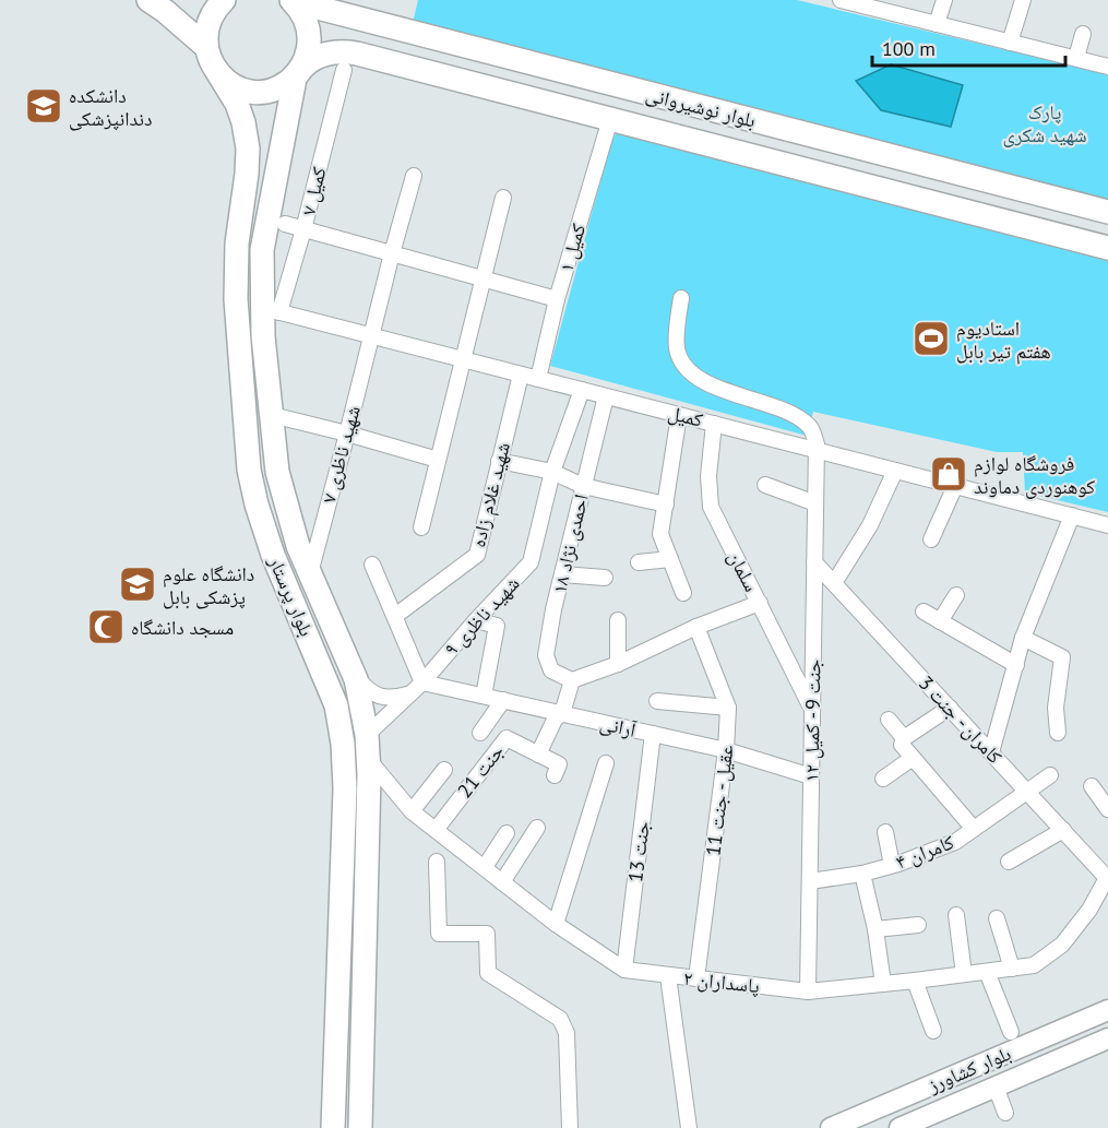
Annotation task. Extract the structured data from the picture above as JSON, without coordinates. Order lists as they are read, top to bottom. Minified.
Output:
{"streets":{"main road":["بلوار نوشیروانی","بلوار پرستار","بلوار کشاورز"],"street":["کمیل ۷","کمیل ۱","کمیل","شهید ناظری ۷","شهید غلام زاده","احمدی نژاد ۱۸","سلمان","شهید ناظری ۹","کامران - جنت 3","جنت 9 - کمیل ۱۲","آرانی","جنت 21","عقیل - جنت 11","جنت 13","کامران ۴","پاسداران ۲"]},"crossings":[["بلوار نوشیروانی","کمیل ۱"],["بلوار نوشیروانی","بلوار پرستار"],["کمیل ۷","کمیل"],["کمیل ۷","بلوار پرستار"],["کمیل ۱","کمیل"],["کمیل","شهید ناظری ۷"],["کمیل","شهید غلام زاده"],["کمیل","احمدی نژاد ۱۸"],["کمیل","سلمان"],["کمیل","بلوار پرستار"],["کمیل","شهید ناظری ۹"],["کمیل","جنت 9 - کمیل ۱۲"],["شهید ناظری ۷","بلوار پرستار"],["سلمان","جنت 9 - کمیل ۱۲"],["بلوار پرستار","شهید ناظری ۹"],["بلوار پرستار","پاسداران ۲"],["شهید ناظری ۹","آرانی"],["کامران - جنت 3","جنت 9 - کمیل ۱۲"],["کامران - جنت 3","کامران ۴"],["کامران - جنت 3","پاسداران ۲"],["جنت 9 - کمیل ۱۲","آرانی"],["جنت 9 - کمیل ۱۲","کامران ۴"],["جنت 9 - کمیل ۱۲","پاسداران ۲"],["آرانی","عقیل - جنت 11"],["آرانی","جنت 13"],["جنت 21","پاسداران ۲"],["عقیل - جنت 11","پاسداران ۲"],["جنت 13","پاسداران ۲"]],"parks":["پارک شهید شکری"],"places":{"school or university":["دانشکده دندانپزشکی","دانشگاه علوم پزشکی بابل"],"sports":["استادیوم هفتم تیر بابل"],"shop":["فروشگاه لوازم کوهنوردی دماوند"],"mosque":["مسجد دانشگاه"]},"scale_bar":"100 m"}
